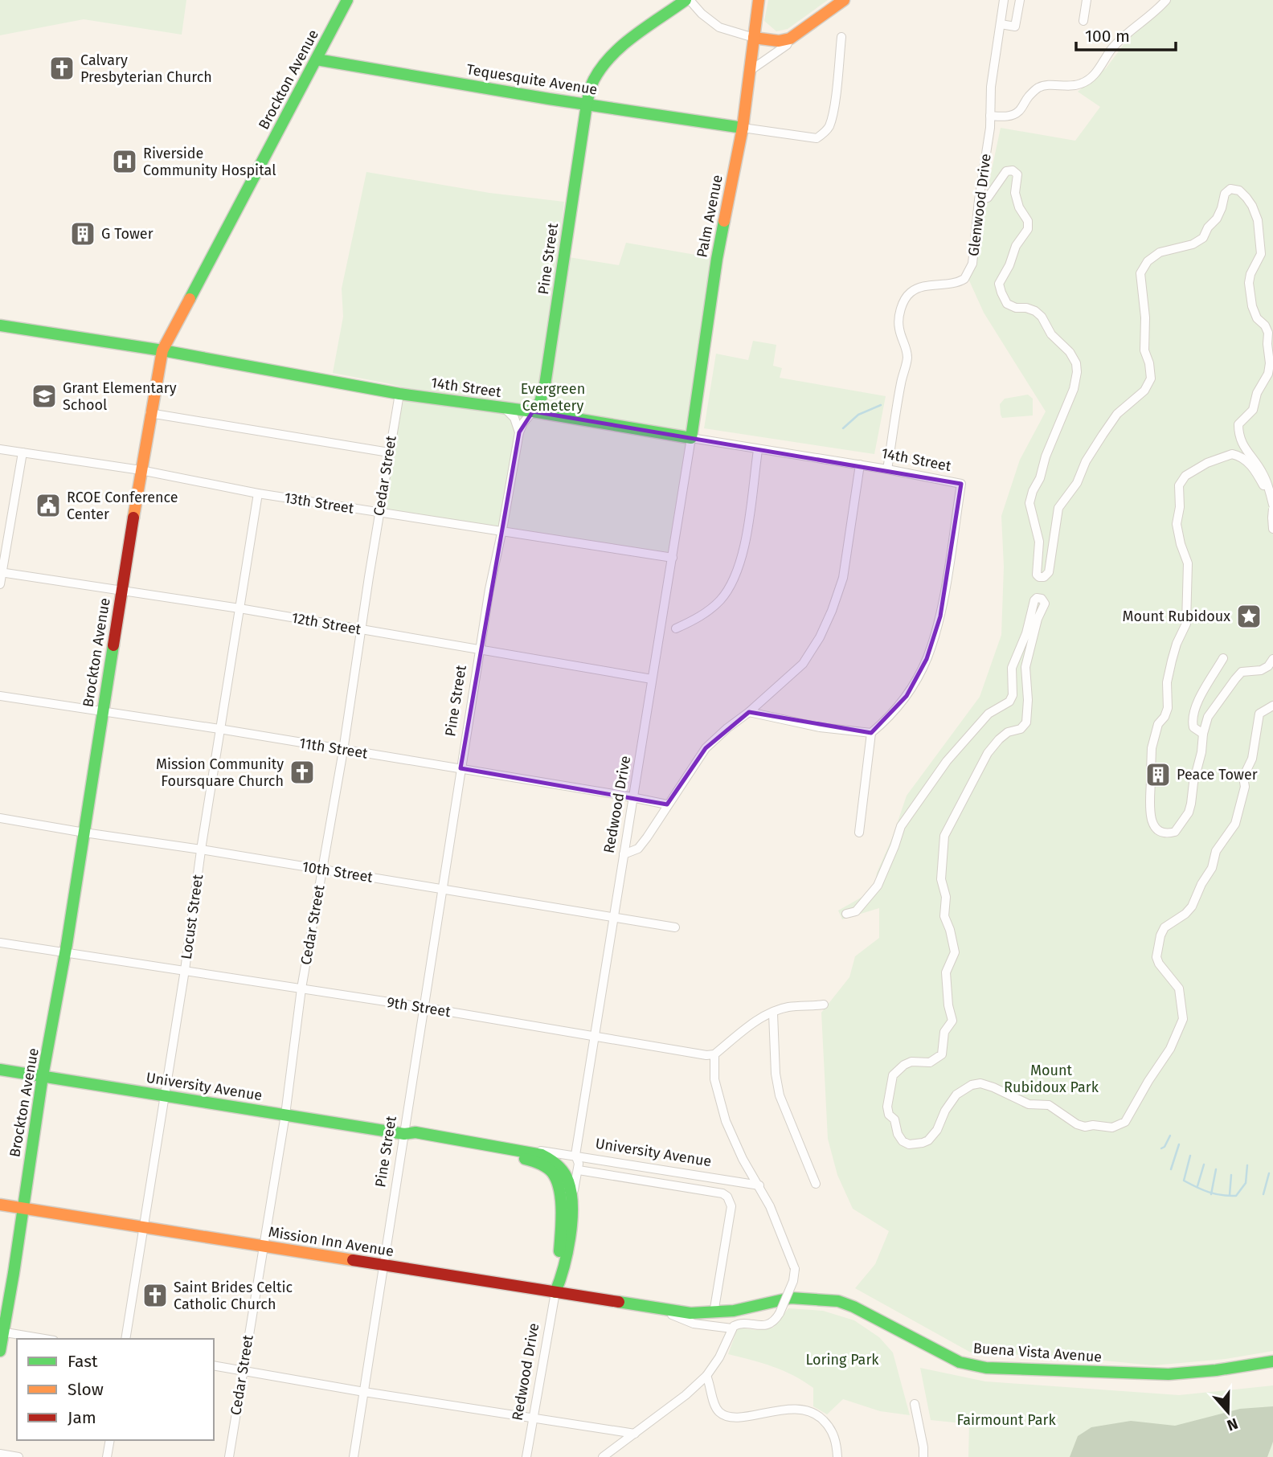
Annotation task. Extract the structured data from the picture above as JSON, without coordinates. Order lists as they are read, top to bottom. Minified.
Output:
{"streets":{"main road":["Brockton Avenue","Tequesquite Avenue","Palm Avenue","Pine Street","14th Street","Redwood Drive","University Avenue","Mission Inn Avenue","Buena Vista Avenue"],"street":["Glenwood Drive","Cedar Street","13th Street","12th Street","11th Street","10th Street","Locust Street","9th Street"]},"crossings":[["Brockton Avenue","Tequesquite Avenue"],["Brockton Avenue","14th Street"],["Brockton Avenue","13th Street"],["Brockton Avenue","12th Street"],["Brockton Avenue","11th Street"],["Brockton Avenue","10th Street"],["Brockton Avenue","9th Street"],["Brockton Avenue","University Avenue"],["Brockton Avenue","Mission Inn Avenue"],["Tequesquite Avenue","Palm Avenue"],["Tequesquite Avenue","Pine Street"],["Glenwood Drive","14th Street"],["Palm Avenue","14th Street"],["Palm Avenue","Redwood Drive"],["Pine Street","14th Street"],["Pine Street","13th Street"],["Pine Street","12th Street"],["Pine Street","11th Street"],["Pine Street","10th Street"],["Pine Street","9th Street"],["Pine Street","University Avenue"],["Pine Street","Mission Inn Avenue"],["14th Street","Cedar Street"],["14th Street","Redwood Drive"],["Cedar Street","13th Street"],["Cedar Street","12th Street"],["Cedar Street","11th Street"],["Cedar Street","10th Street"],["Cedar Street","9th Street"],["Cedar Street","University Avenue"],["Cedar Street","Mission Inn Avenue"],["13th Street","Redwood Drive"],["13th Street","Locust Street"],["12th Street","Redwood Drive"],["12th Street","Locust Street"],["11th Street","Redwood Drive"],["11th Street","Locust Street"],["Redwood Drive","10th Street"],["Redwood Drive","9th Street"],["Redwood Drive","University Avenue"],["Redwood Drive","Mission Inn Avenue"],["10th Street","Locust Street"],["Locust Street","9th Street"],["Locust Street","University Avenue"],["Locust Street","Mission Inn Avenue"],["University Avenue","Mission Inn Avenue"],["University Avenue","Buena Vista Avenue"],["Mission Inn Avenue","Buena Vista Avenue"]],"parks":["Evergreen Cemetery","Mount Rubidoux Park","Loring Park","Fairmount Park"],"places":{"church":["Calvary Presbyterian Church","Mission Community Foursquare Church","Saint Brides Celtic Catholic Church"],"hospital":["Riverside Community Hospital"],"building":["G Tower","Peace Tower"],"school or university":["Grant Elementary School"],"public building":["RCOE Conference Center"],"place":["Mount Rubidoux"]},"legend":["Fast","Slow","Jam"],"scale_bar":"100 m","north":"bottom"}
